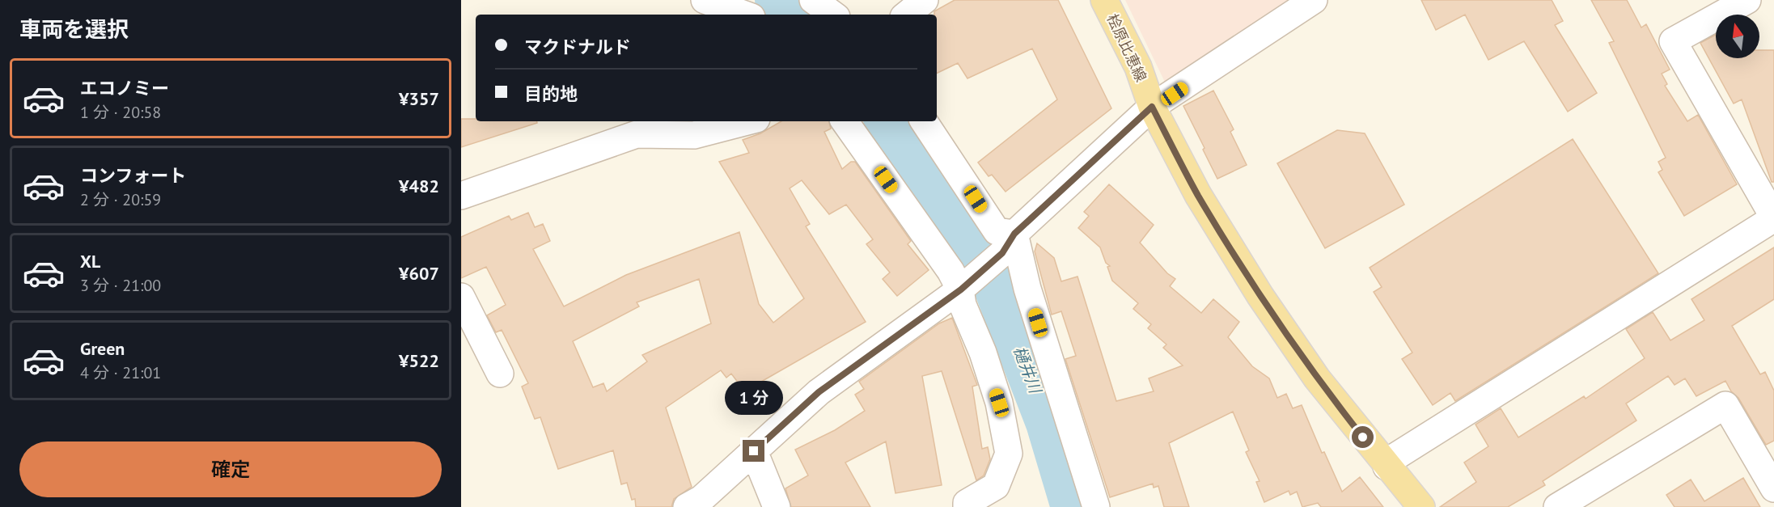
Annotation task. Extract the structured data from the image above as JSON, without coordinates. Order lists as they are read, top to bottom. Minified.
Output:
{"streets":{"main road":["桧原比恵線"]},"water":["樋井川"],"north":"top","page":{"heading":"車両を選択","banner":["マクドナルド","目的地"],"list":[{"name":"エコノミー","note":"1 分 · 20:58","value":"¥357"},{"name":"コンフォート","note":"2 分 · 20:59","value":"¥482"},{"name":"XL","note":"3 分 · 21:00","value":"¥607"},{"name":"Green","note":"4 分 · 21:01","value":"¥522"}],"bubble":"1 分","buttons":"確定"}}
